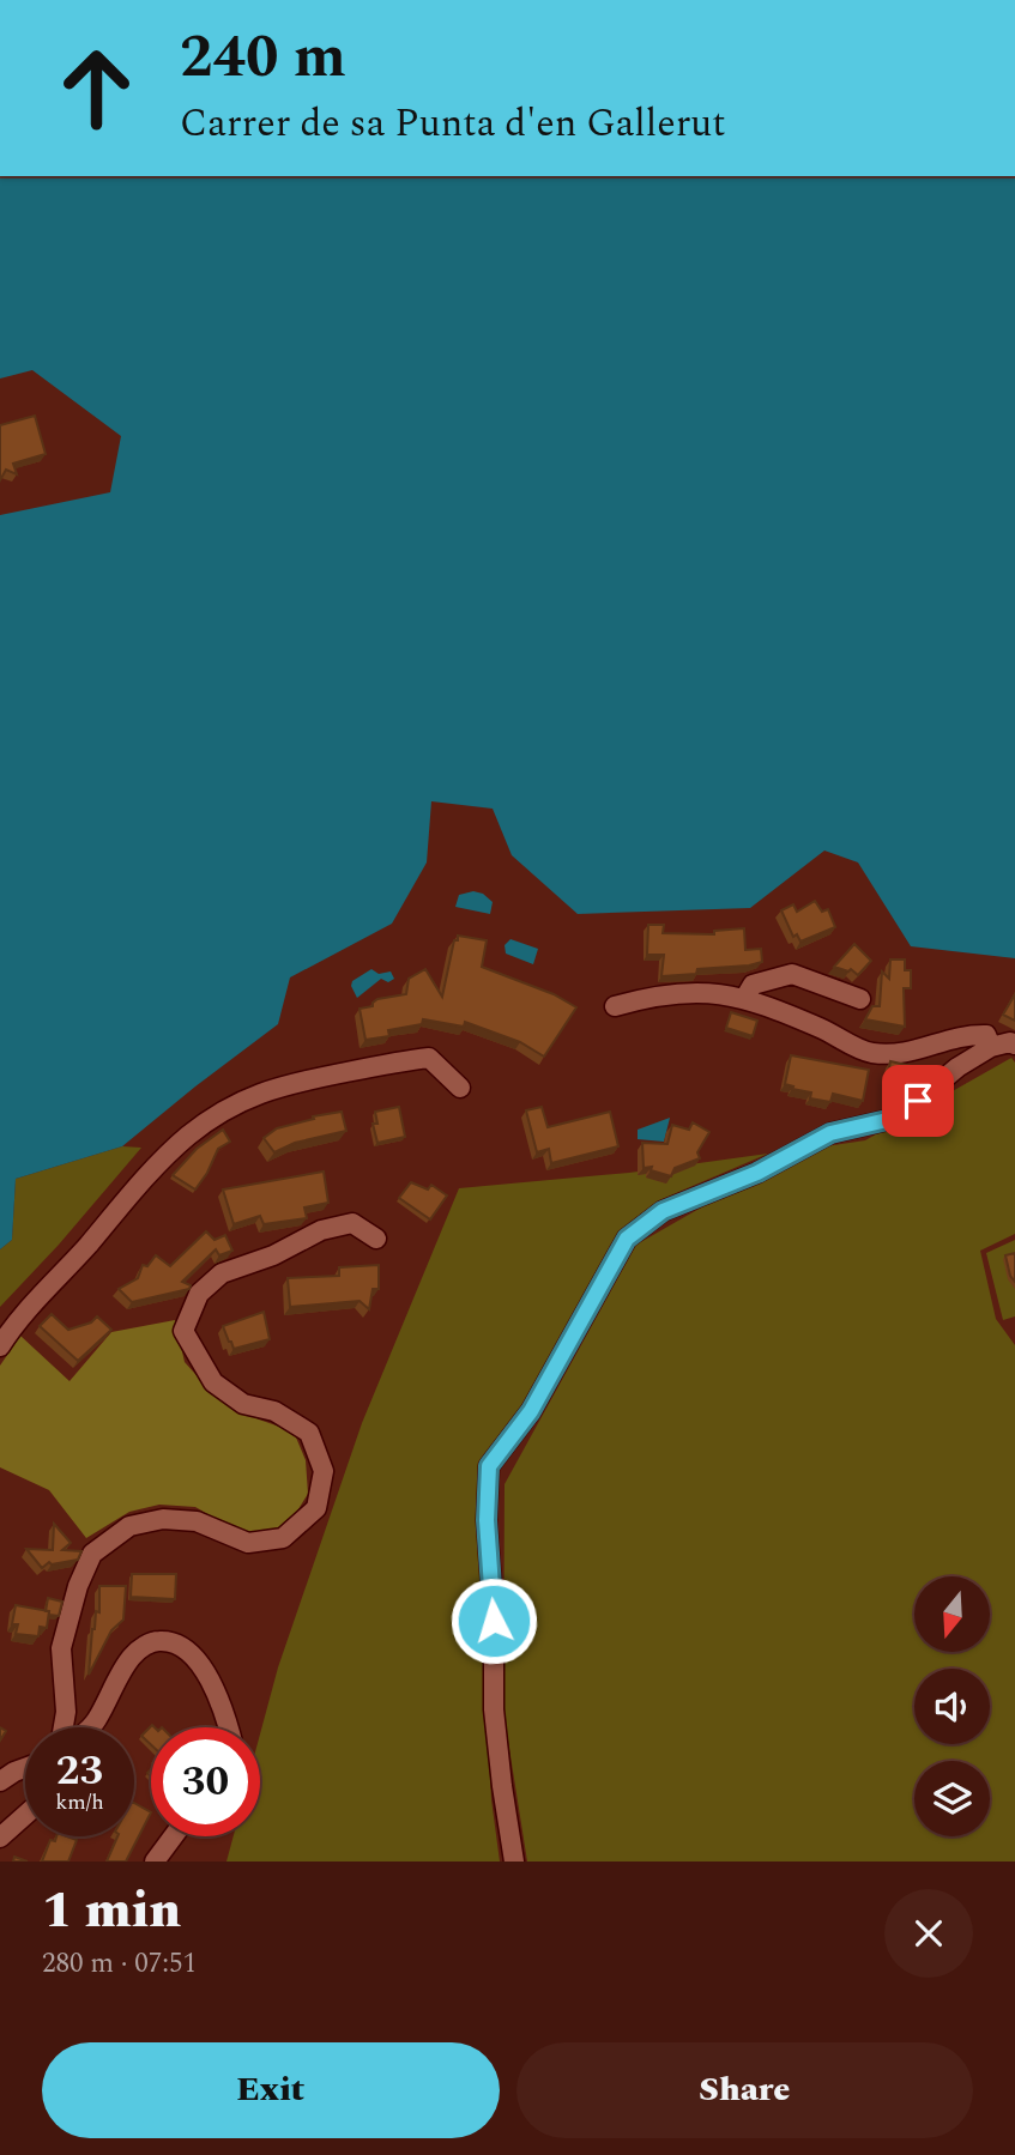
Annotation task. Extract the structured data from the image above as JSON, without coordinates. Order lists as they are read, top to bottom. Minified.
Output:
{"north":"bottom","page":{"turn":["240 m","Carrer de sa Punta d'en Gallerut"],"speed":"23 km/h","limit":"30","heading":["1 min","280 m · 07:51"],"buttons":["Exit","Share"]}}
